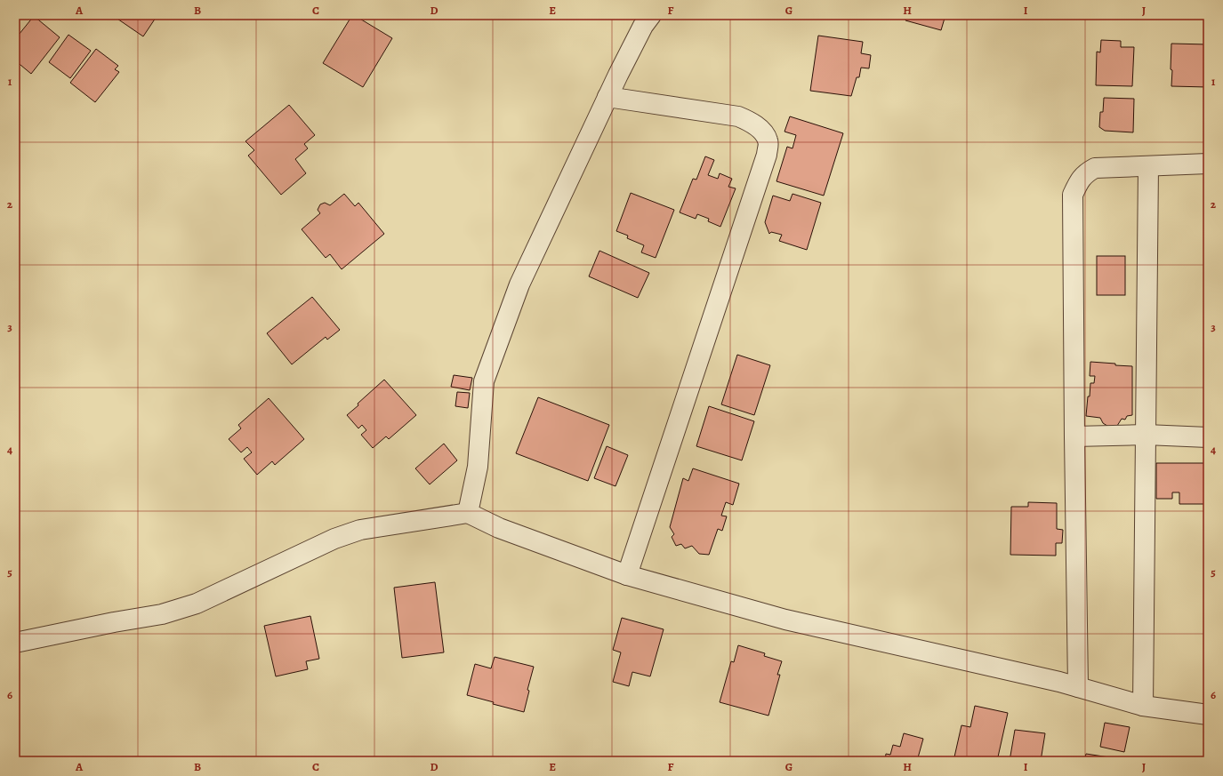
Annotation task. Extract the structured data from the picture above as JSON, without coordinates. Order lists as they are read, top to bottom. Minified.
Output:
{"grid":{"columns":["A","B","C","D","E","F","G","H","I","J"],"rows":["1","2","3","4","5","6"]}}
